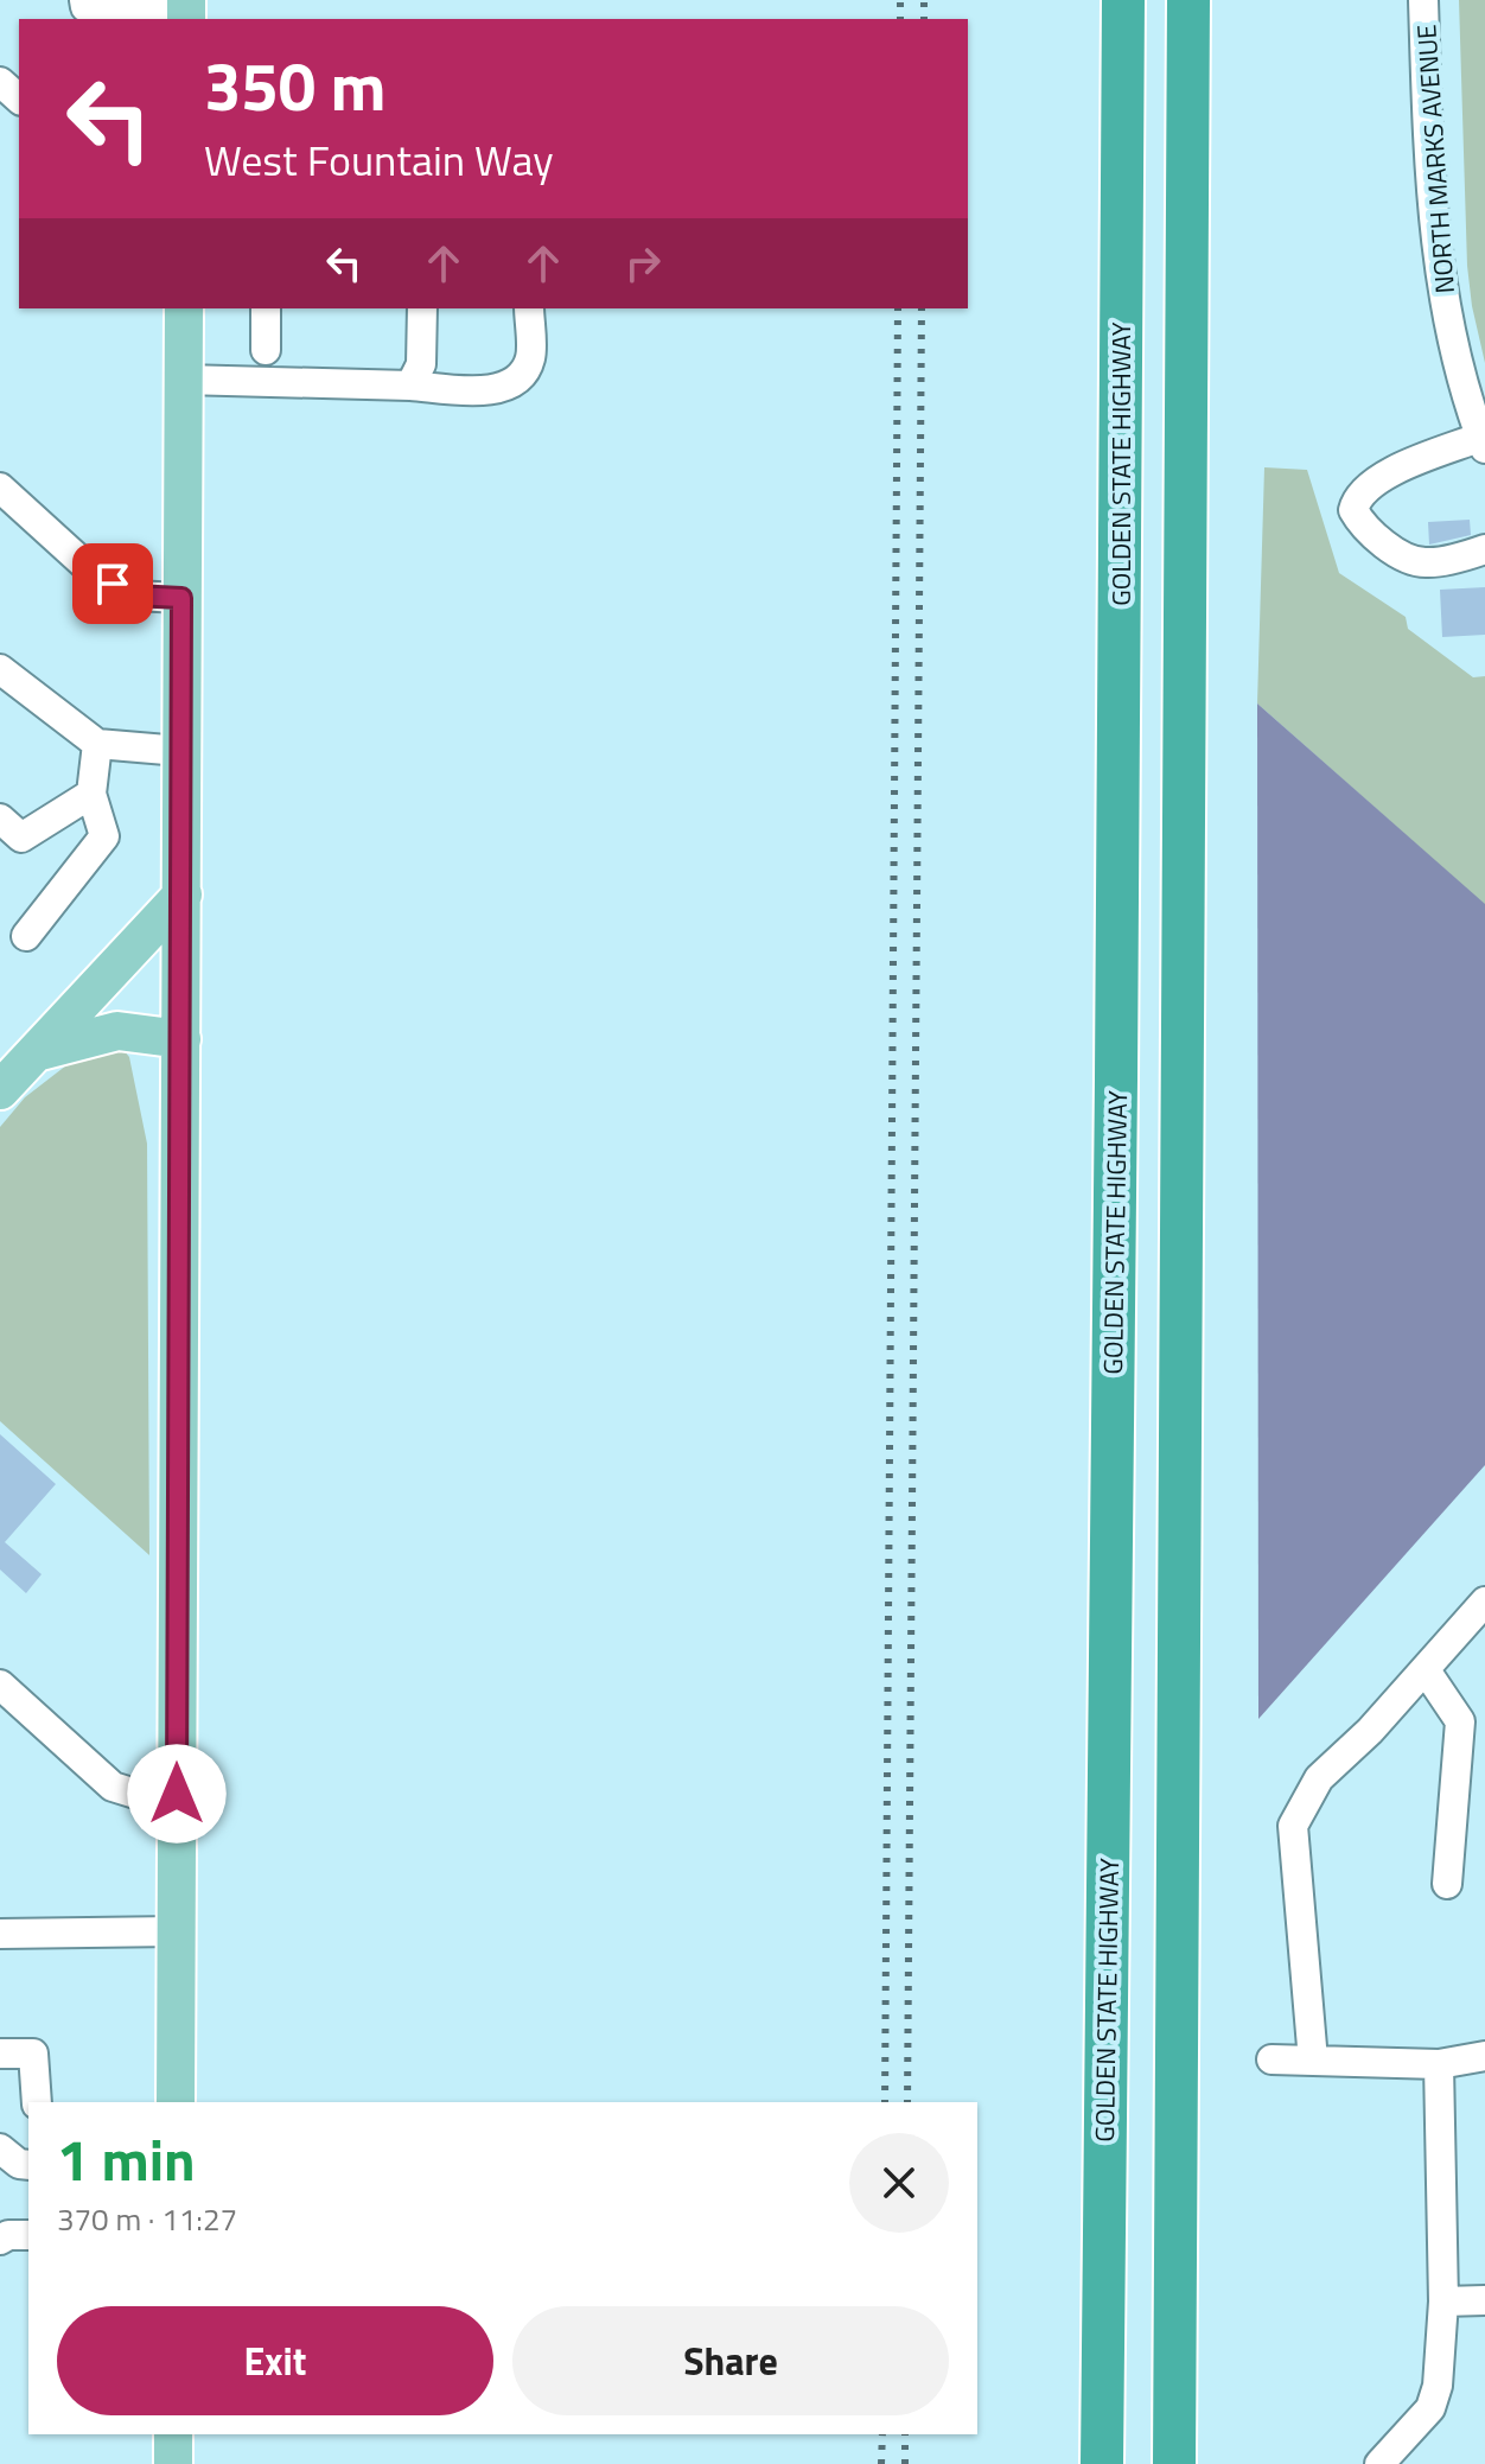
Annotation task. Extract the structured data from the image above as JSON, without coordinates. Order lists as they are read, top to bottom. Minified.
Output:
{"streets":{"highway":["GOLDEN STATE HIGHWAY"],"street":["NORTH MARKS AVENUE"]},"page":{"turn":["350 m","West Fountain Way"],"heading":["1 min","370 m · 11:27"],"buttons":["Exit","Share"]}}
